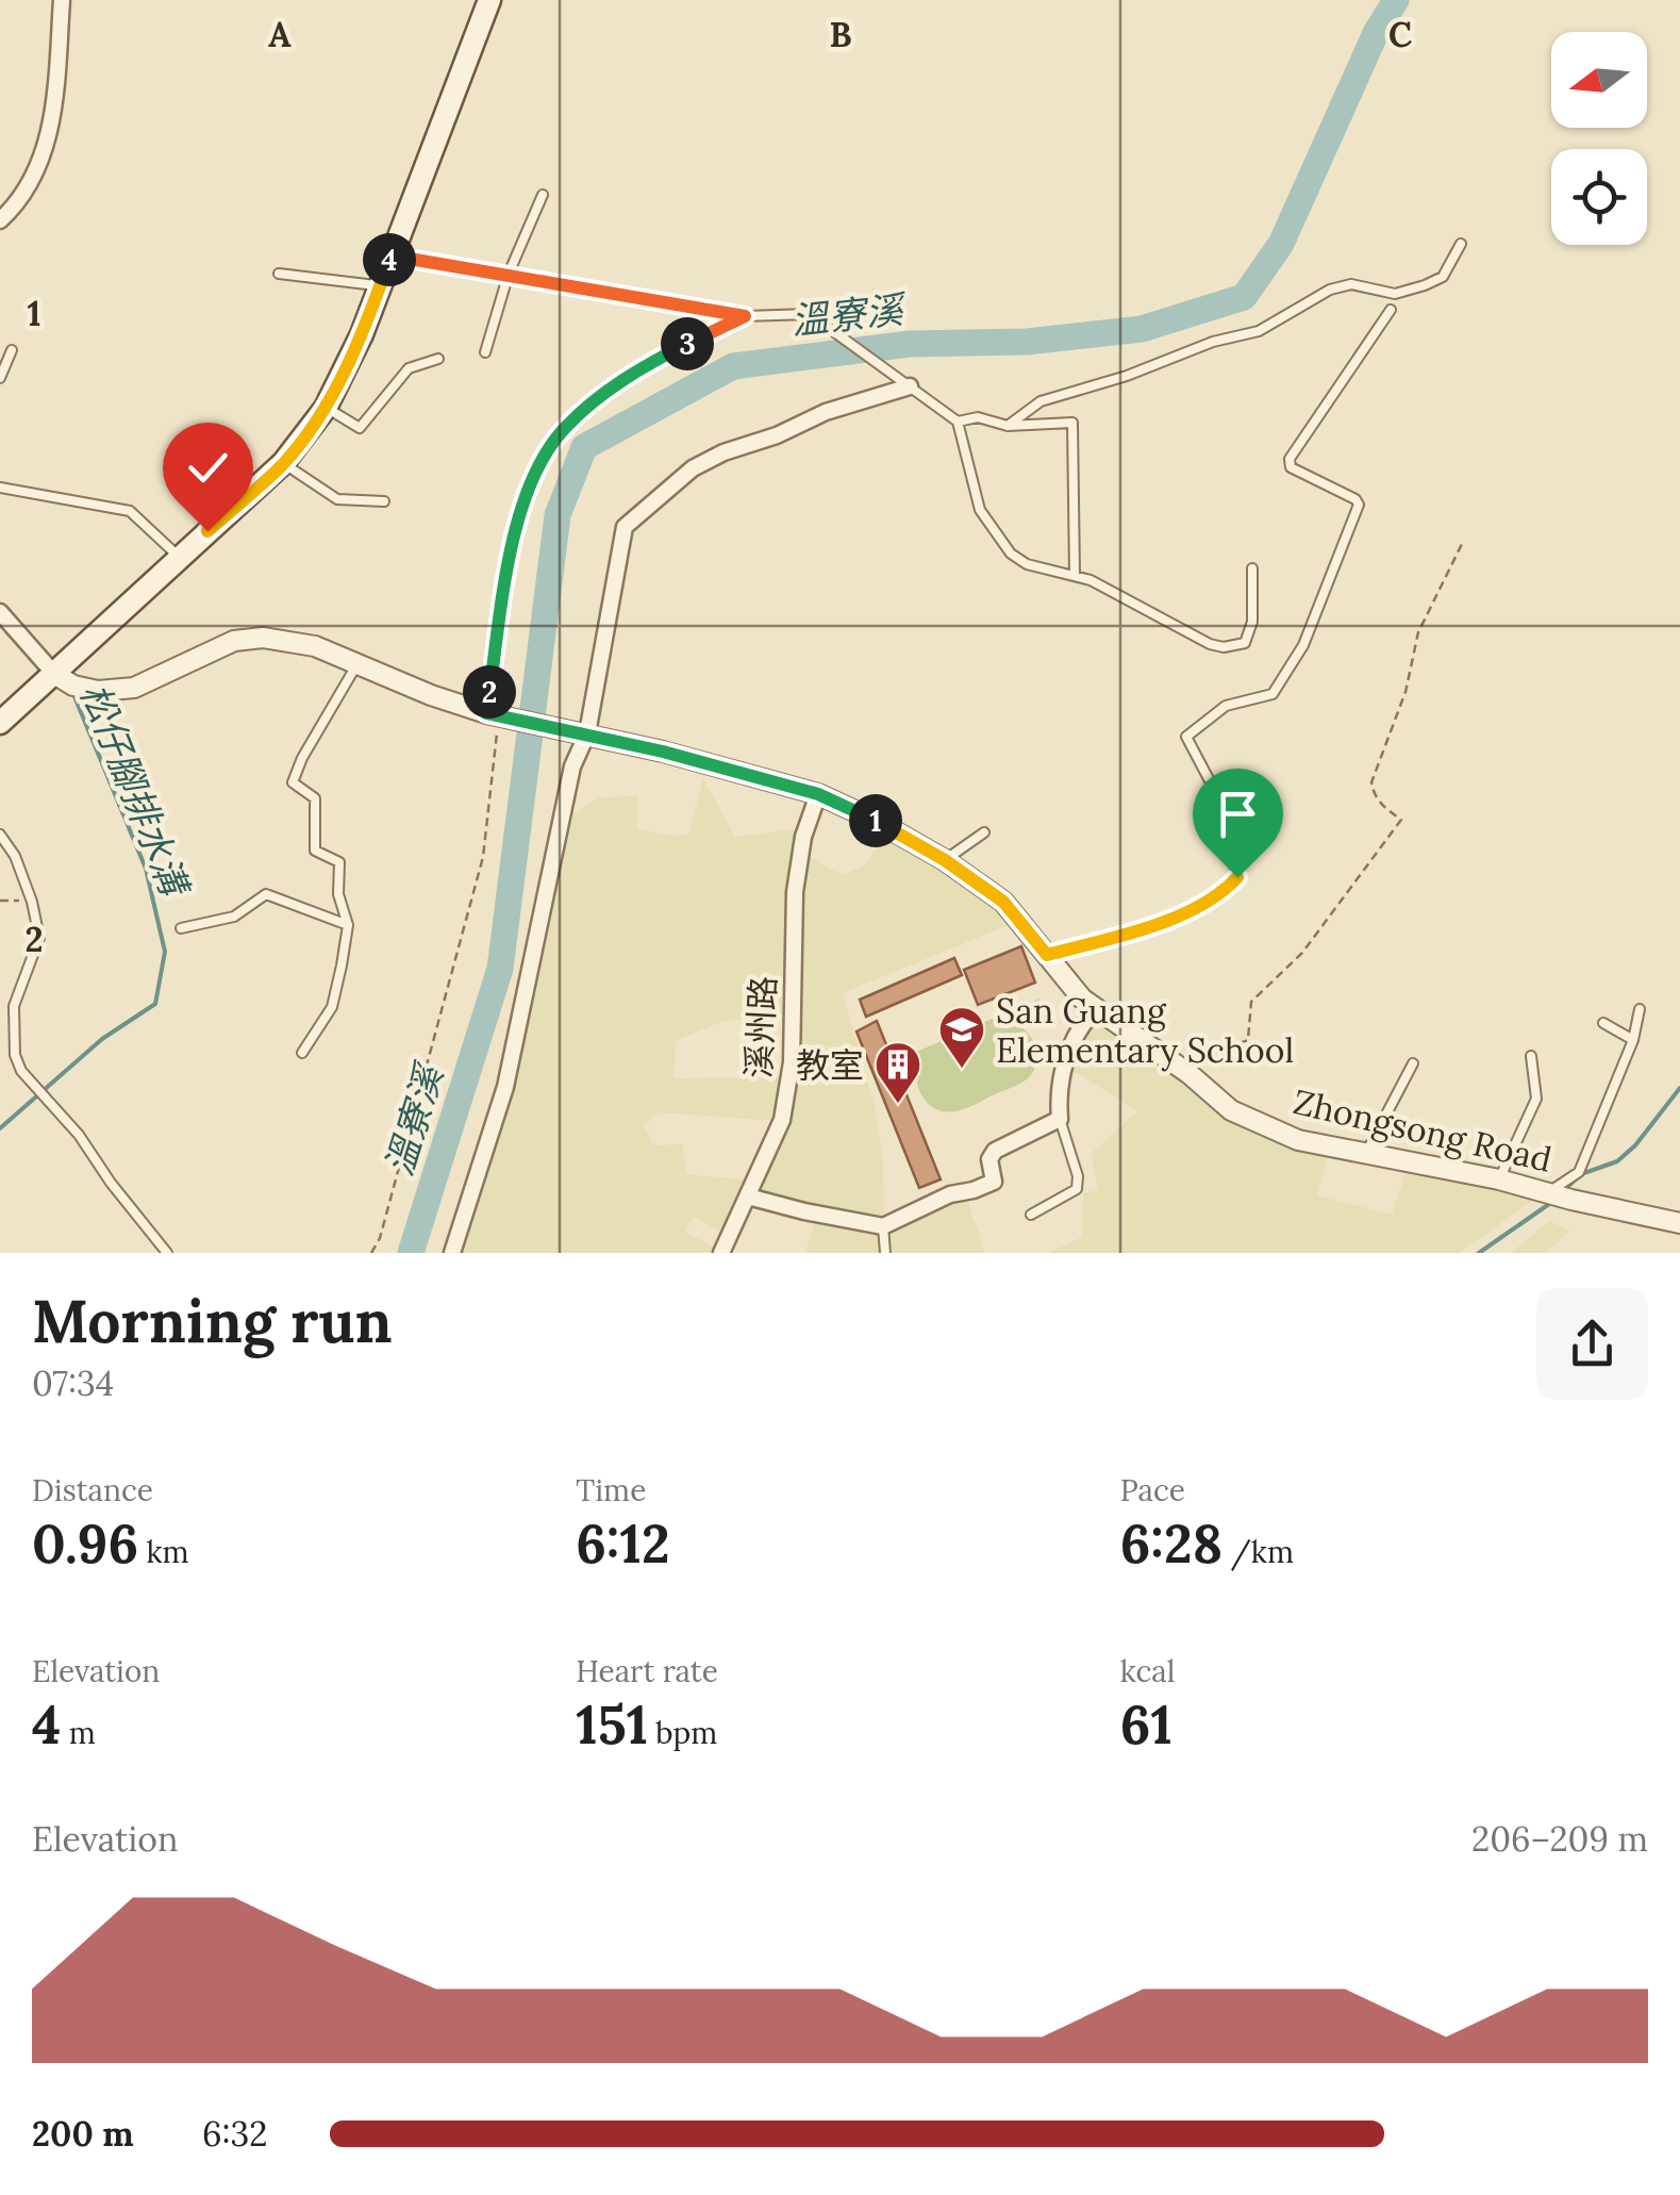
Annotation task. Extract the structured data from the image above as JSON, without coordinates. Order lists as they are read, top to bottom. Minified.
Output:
{"streets":{"street":["溪州路","Zhongsong Road"]},"crossings":[["溪州路","Zhongsong Road"]],"water":["溫寮溪","松仔腳排水溝"],"places":{"school or university":["San Guang Elementary School"],"building":["教室"]},"north":"left","page":{"pins":["4","3","2","1"],"heading":["Morning run","07:34"],"stats":[["Distance","0.96 km"],["Time","6:12"],["Pace","6:28 /km"],["Elevation","4 m"],["Heart rate","151 bpm"],["kcal","61"]],"chart":["Elevation","206–209 m"],"list":[{"name":"200 m","note":"6:32"}]},"grid":{"columns":["A","B","C"],"rows":["1","2"]}}
